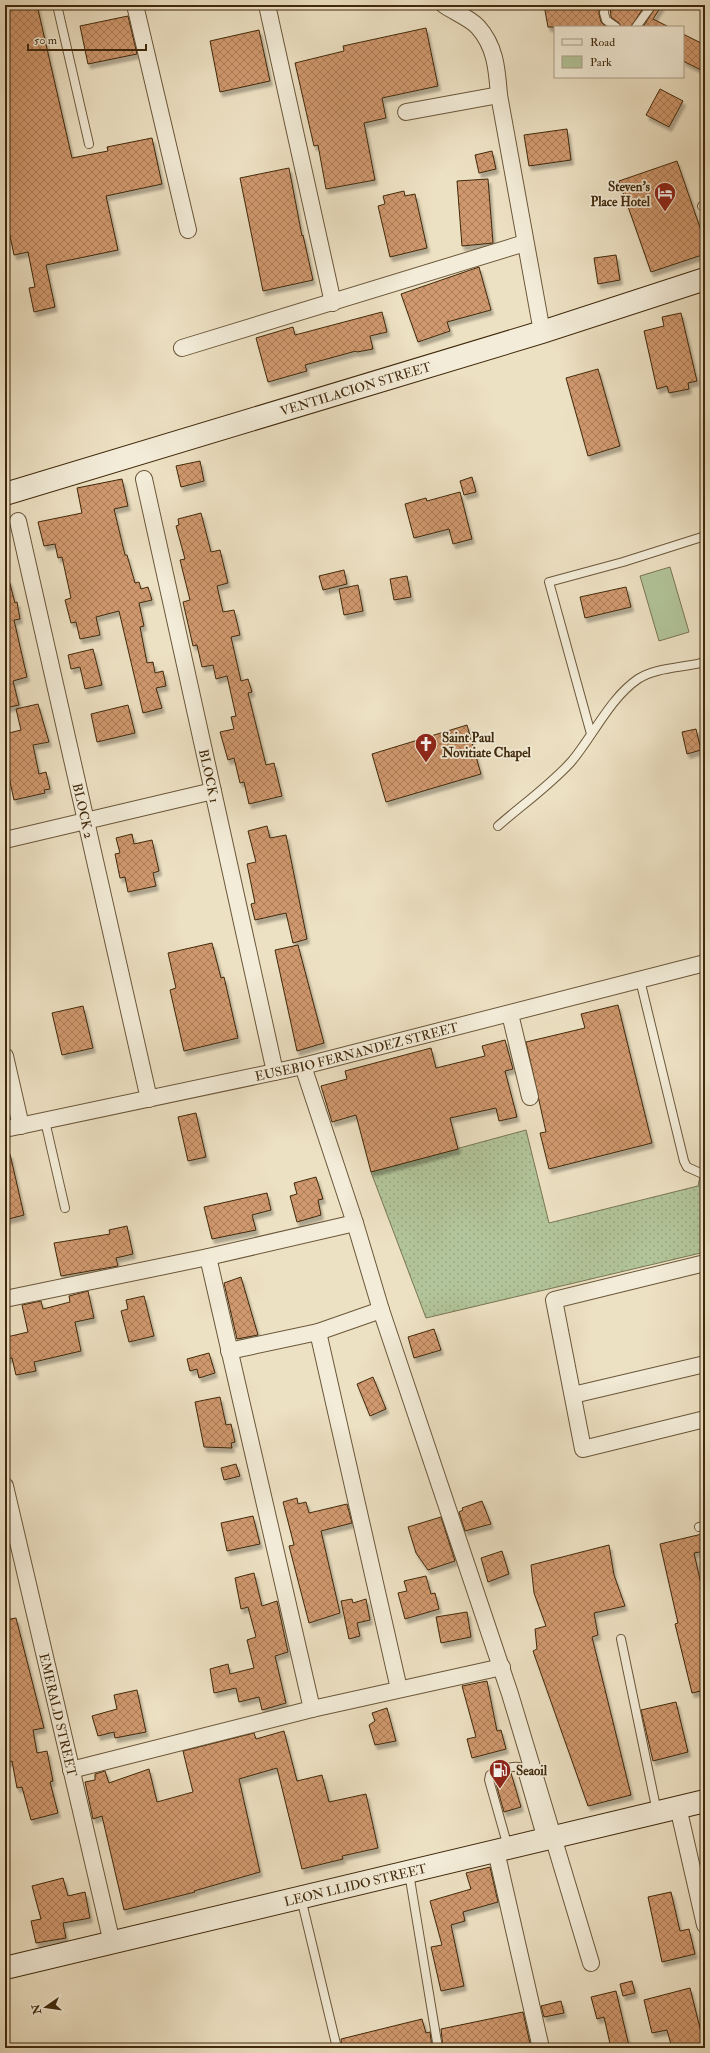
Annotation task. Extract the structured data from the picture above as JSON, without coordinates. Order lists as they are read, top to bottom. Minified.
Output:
{"streets":{"street":["VENTILACION STREET","BLOCK 1","BLOCK 2","EUSEBIO FERNANDEZ STREET","EMERALD STREET","LEON LLIDO STREET"]},"crossings":[["BLOCK 1","EUSEBIO FERNANDEZ STREET"],["BLOCK 2","EUSEBIO FERNANDEZ STREET"],["EMERALD STREET","LEON LLIDO STREET"]],"places":{"hotel":["Steven’s Place Hotel"],"church":["Saint Paul Novitiate Chapel"],"fuel station":["Seaoil"]},"legend":["Road","Park"],"scale_bar":"50 m","north":"left"}
